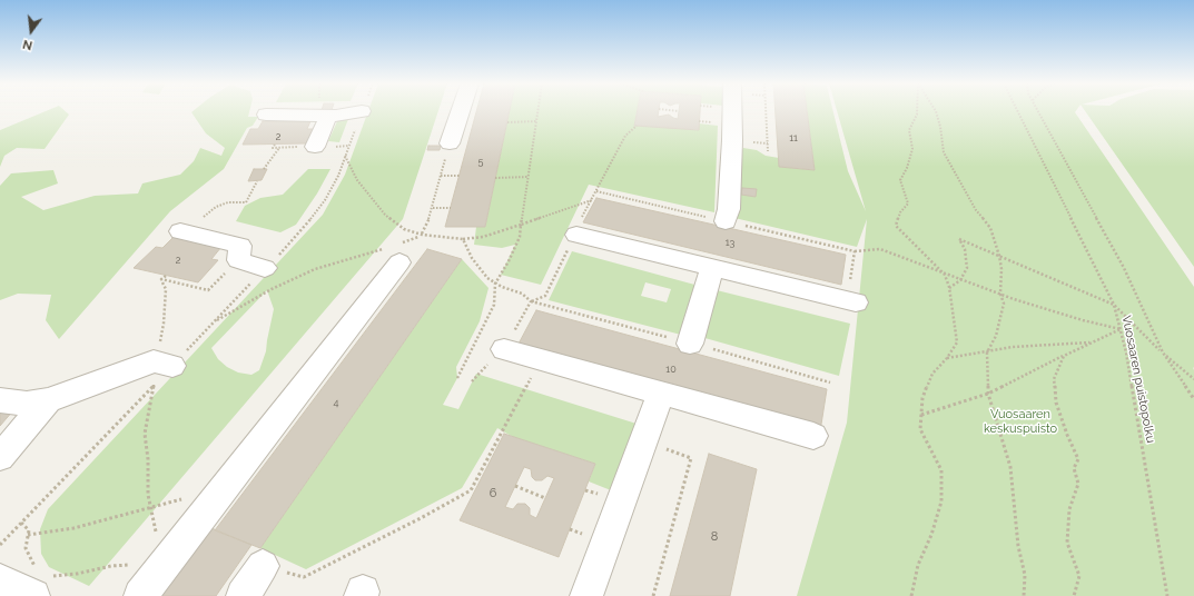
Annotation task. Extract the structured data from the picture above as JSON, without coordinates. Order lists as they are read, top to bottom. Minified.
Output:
{"streets":{"path":["Vuosaaren puistopolku"]},"parks":["Vuosaaren keskuspuisto"],"house_numbers":["2","11","5","13","2","10","4","6","8"],"north":"bottom"}
